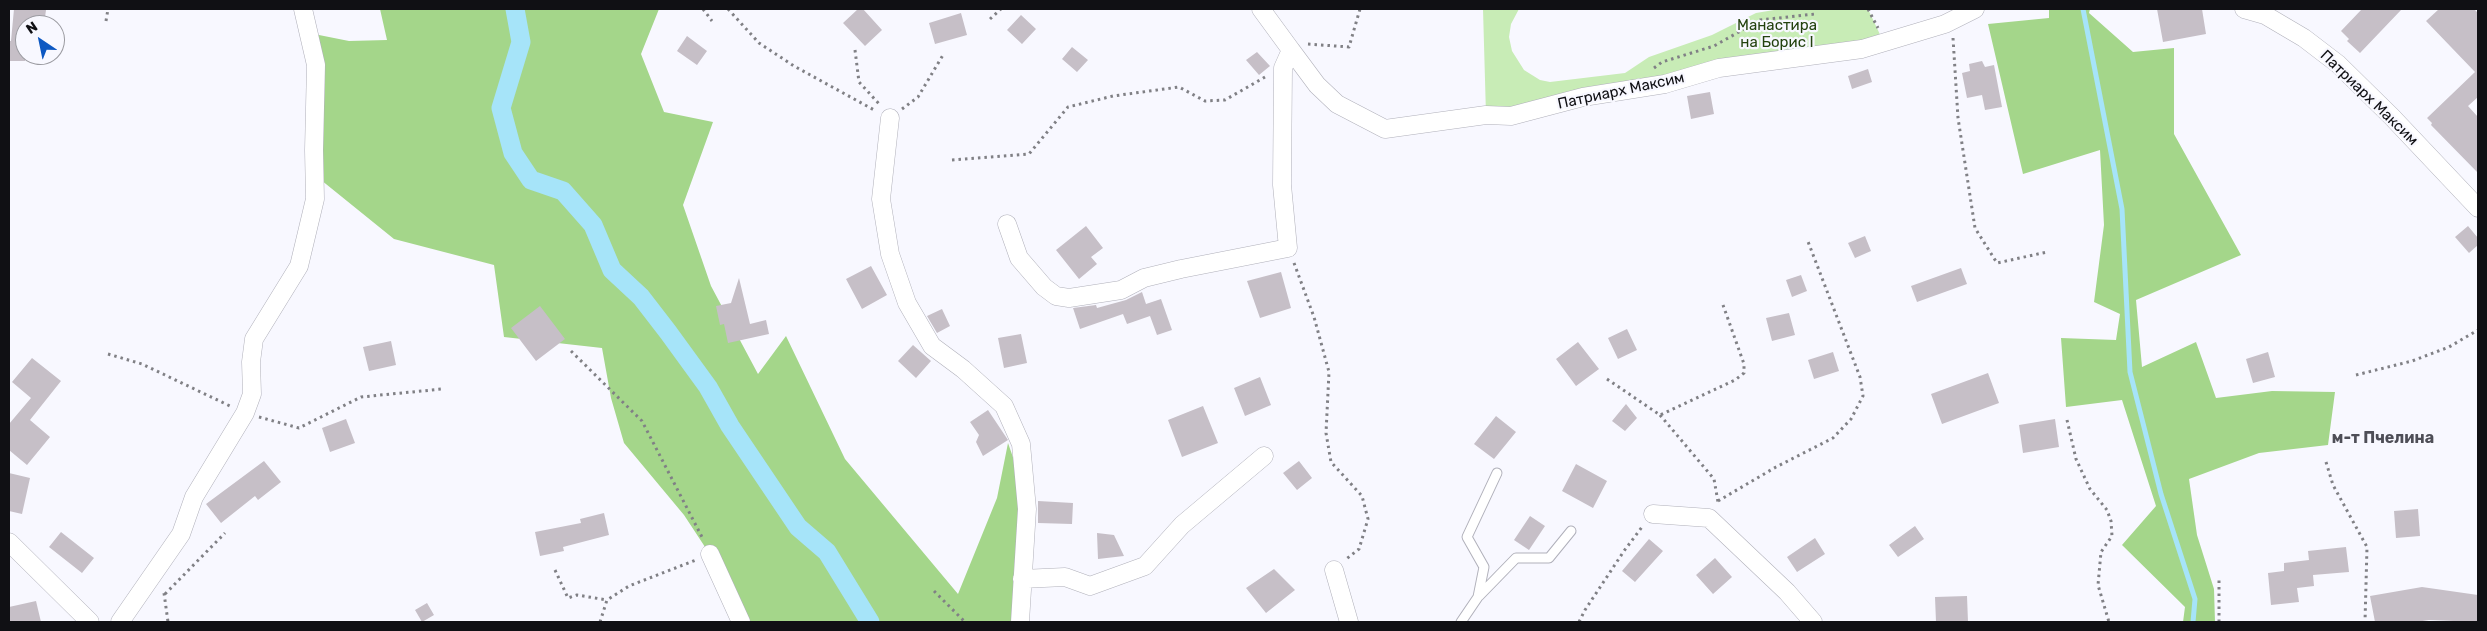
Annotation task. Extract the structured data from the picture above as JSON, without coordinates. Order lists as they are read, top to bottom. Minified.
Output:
{"streets":{"street":["Патриарх Максим"]},"districts":["м-т Пчелина"],"parks":["Манастира на Борис І"],"north":"top left"}
